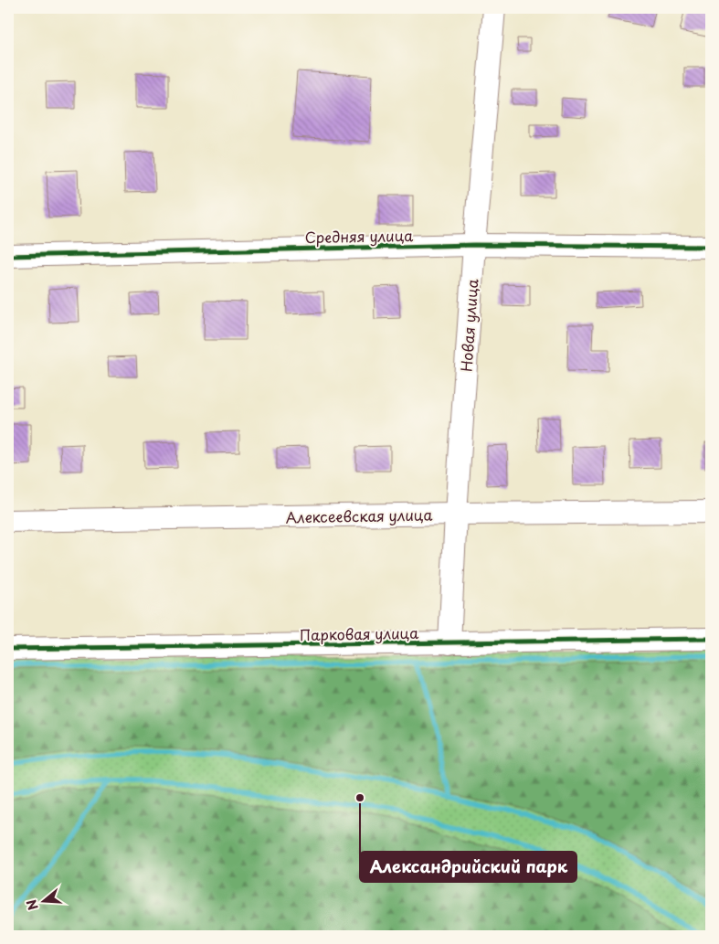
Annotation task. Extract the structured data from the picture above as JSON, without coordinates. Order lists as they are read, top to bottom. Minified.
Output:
{"streets":{"street":["Средняя улица","Новая улица","Алексеевская улица","Парковая улица"]},"crossings":[["Средняя улица","Новая улица"],["Новая улица","Алексеевская улица"],["Новая улица","Парковая улица"]],"places":["Александрийский парк"],"north":"left"}
